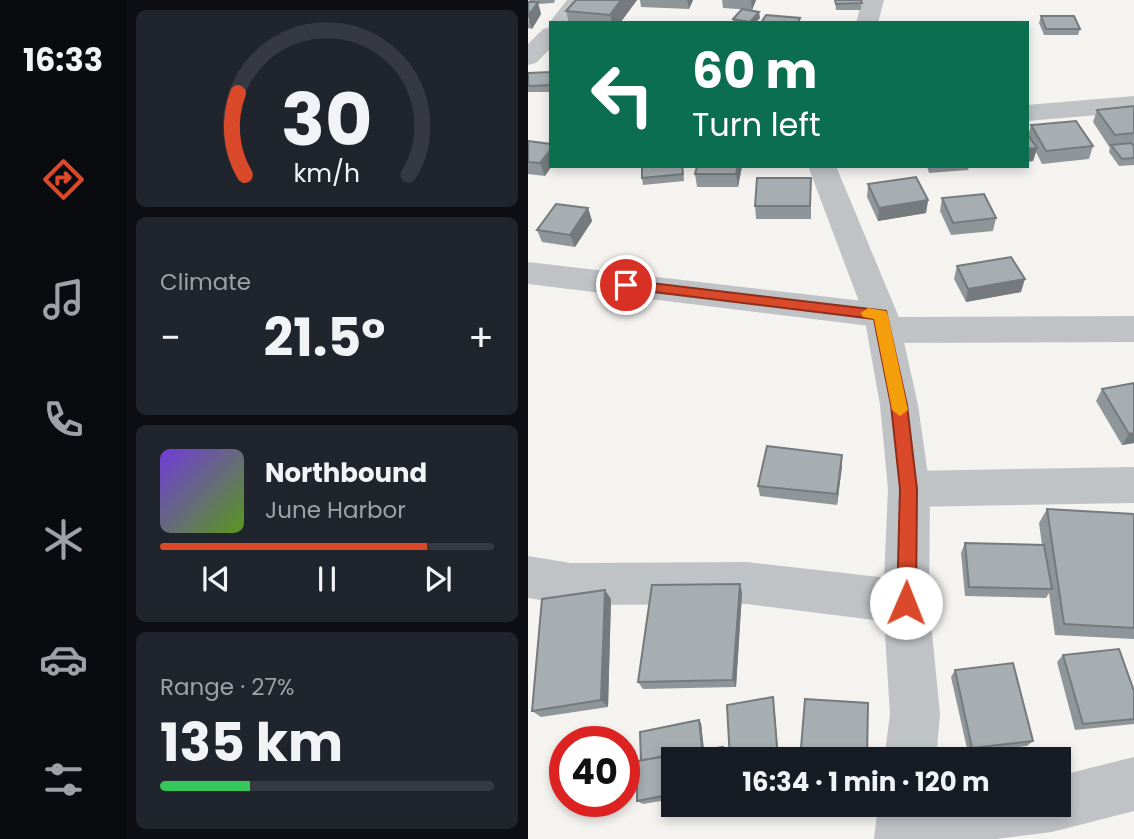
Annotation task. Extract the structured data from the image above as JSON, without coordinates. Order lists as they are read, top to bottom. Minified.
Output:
{"page":{"tabs":"16:33","turn":["60 m","Turn left"],"tile":["Climate",["Range · 27%","135 km"]],"heat":["−","21.5°","+"],"song":["Northbound","June Harbor"],"limit":"40","trip":"16:34 · 1 min · 120 m","gauge":["30","km/h"]}}
